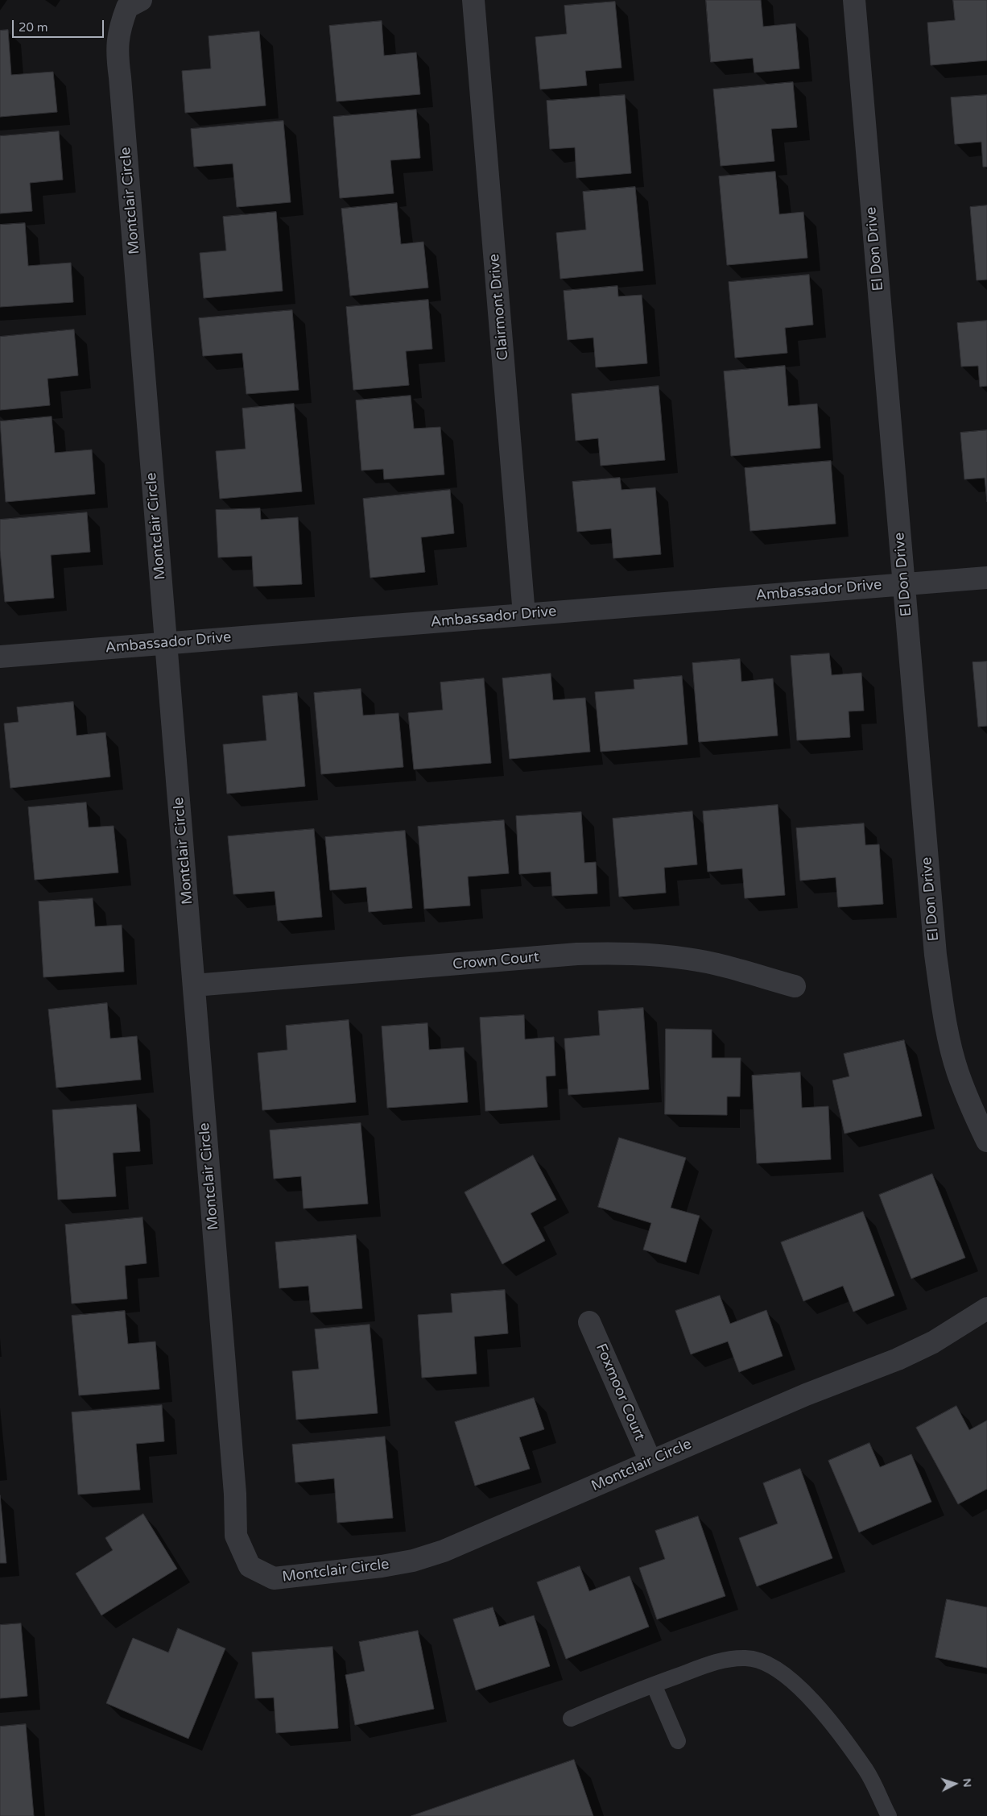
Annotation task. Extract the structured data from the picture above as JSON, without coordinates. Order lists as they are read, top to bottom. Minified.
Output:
{"streets":{"street":["Montclair Circle","El Don Drive","Clairmont Drive","Ambassador Drive","Crown Court","Foxmoor Court"]},"crossings":[["Montclair Circle","Ambassador Drive"],["Montclair Circle","Crown Court"],["Montclair Circle","Foxmoor Court"],["El Don Drive","Ambassador Drive"],["Clairmont Drive","Ambassador Drive"]],"scale_bar":"20 m","north":"right"}
